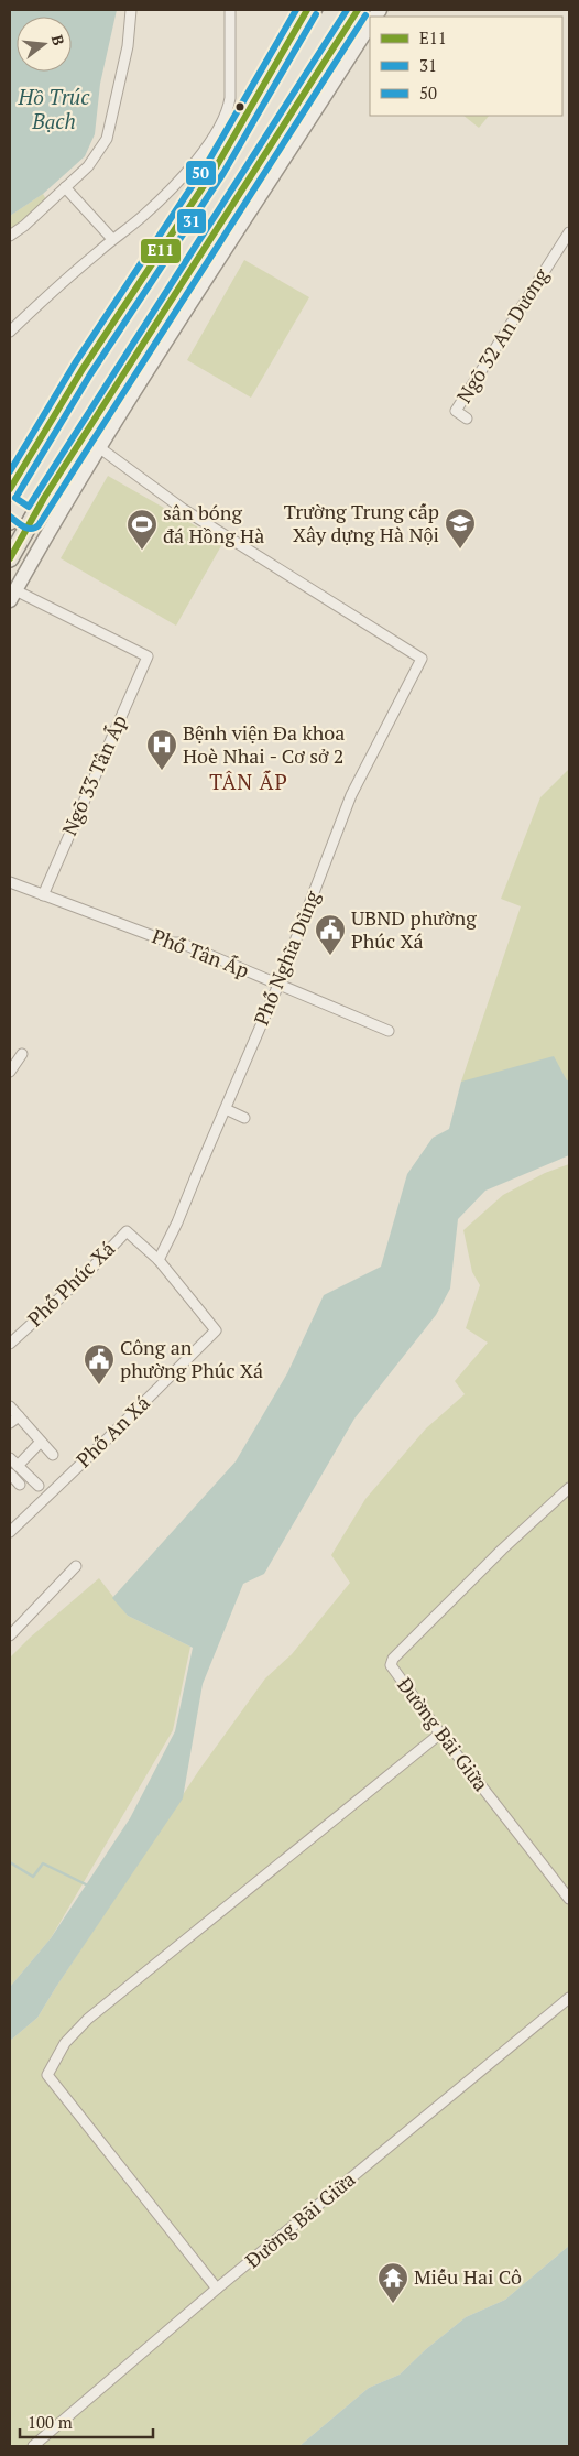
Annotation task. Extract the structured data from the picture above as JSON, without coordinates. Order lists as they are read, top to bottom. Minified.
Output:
{"streets":{"street":["Ngõ 32 An Dương","Ngõ 33 Tân Ấp","Phố Tân Ấp","Phố Nghĩa Dũng","Phố Phúc Xá","Phố An Xá","Đường Bãi Giữa"]},"crossings":[["Ngõ 33 Tân Ấp","Phố Tân Ấp"],["Phố Tân Ấp","Phố Nghĩa Dũng"],["Phố Nghĩa Dũng","Phố Phúc Xá"],["Phố Nghĩa Dũng","Phố An Xá"],["Phố Phúc Xá","Phố An Xá"]],"districts":["TÂN ẤP"],"water":["Hồ Trúc Bạch"],"places":{"school or university":["Trường Trung cấp Xây dựng Hà Nội"],"sports":["sân bóng đá Hồng Hà"],"hospital":["Bệnh viện Đa khoa Hoè Nhai - Cơ sở 2"],"public building":["UBND phường Phúc Xá","Công an phường Phúc Xá"],"temple":["Miếu Hai Cô"]},"lines":["transit line E11","transit line 50","transit line 31"],"legend":["E11","31","50"],"scale_bar":"100 m","north":"right"}
